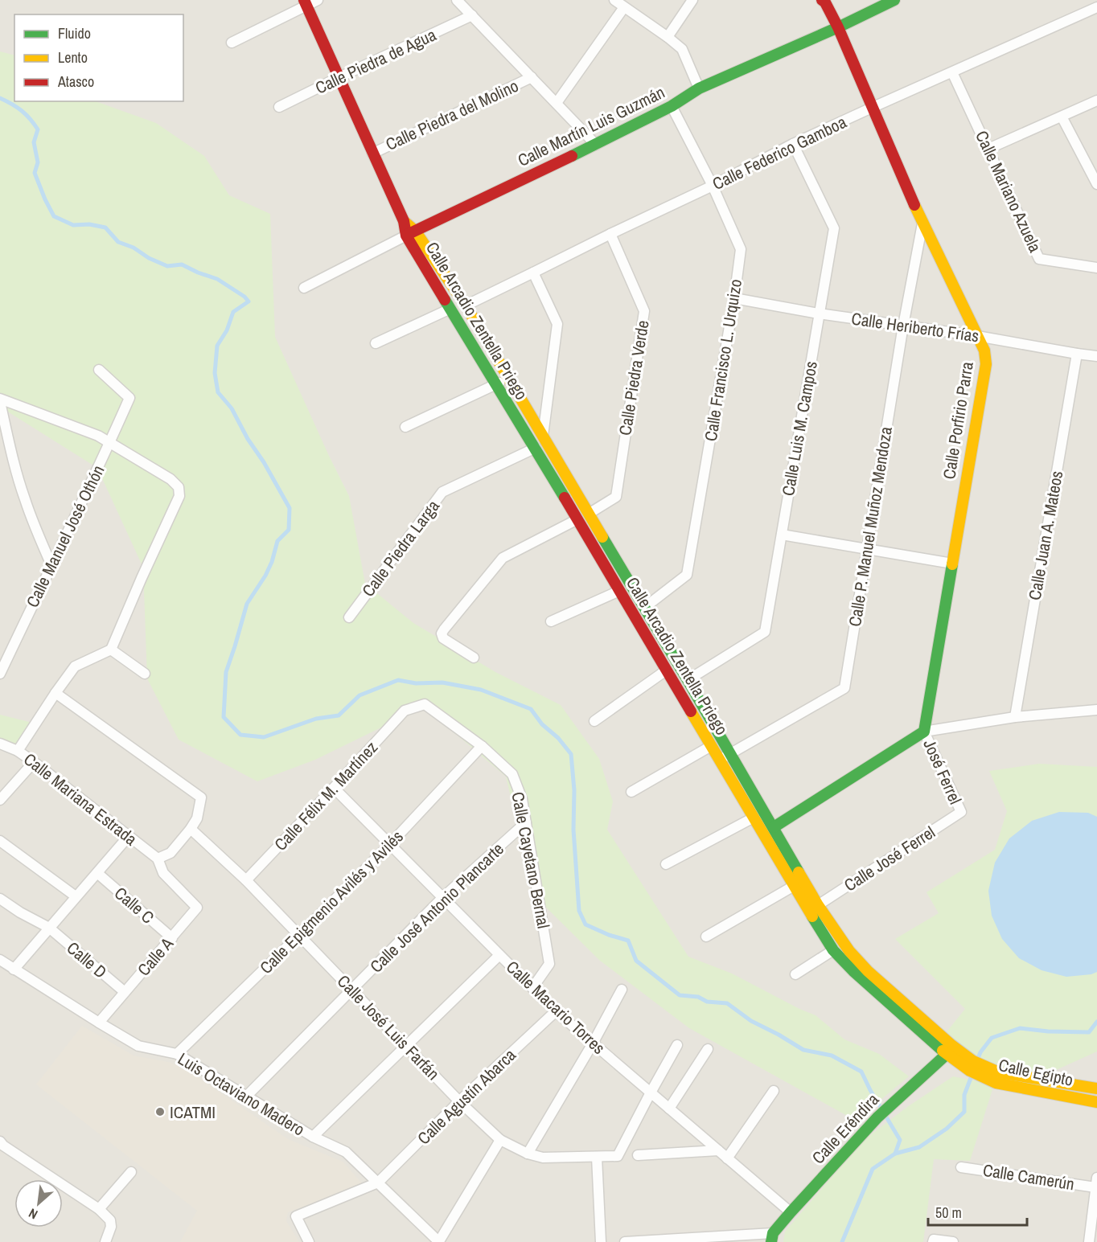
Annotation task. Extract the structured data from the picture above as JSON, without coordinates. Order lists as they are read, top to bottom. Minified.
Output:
{"streets":{"street":["Calle Piedra de Agua","Calle Piedra del Molino","Calle Martín Luis Guzmán","Calle Federico Gamboa","Calle Mariano Azuela","Calle Arcadio Zentella Priego","Calle Heriberto Frías","Calle Francisco L. Urquizo","Calle Piedra Verde","Calle Porfirio Parra","Calle Luis M. Campos","Calle P. Manuel Muñoz Mendoza","Calle Juan A. Mateos","Calle Manuel José Othón","Calle Piedra Larga","José Ferrel","Calle Félix M. Martínez","Calle Mariana Estrada","Calle José Ferrel","Calle Cayetano Bernal","Calle Epigmenio Avilés y Avilés","Calle C","Calle José Antonio Plancarte","Calle A","Calle D","Calle Macario Torres","Calle José Luis Farfán","Calle Egipto","Luis Octaviano Madero","Calle Agustín Abarca","Calle Eréndira","Calle Camerún"]},"crossings":[["Calle Piedra de Agua","Calle Arcadio Zentella Priego"],["Calle Piedra del Molino","Calle Arcadio Zentella Priego"],["Calle Martín Luis Guzmán","Calle Arcadio Zentella Priego"],["Calle Martín Luis Guzmán","Calle Francisco L. Urquizo"],["Calle Martín Luis Guzmán","Calle Porfirio Parra"],["Calle Federico Gamboa","Calle Mariano Azuela"],["Calle Federico Gamboa","Calle Arcadio Zentella Priego"],["Calle Federico Gamboa","Calle Francisco L. Urquizo"],["Calle Federico Gamboa","Calle Piedra Verde"],["Calle Federico Gamboa","Calle Porfirio Parra"],["Calle Federico Gamboa","Calle Luis M. Campos"],["Calle Arcadio Zentella Priego","Calle Francisco L. Urquizo"],["Calle Arcadio Zentella Priego","Calle Piedra Verde"],["Calle Arcadio Zentella Priego","Calle Luis M. Campos"],["Calle Arcadio Zentella Priego","Calle P. Manuel Muñoz Mendoza"],["Calle Arcadio Zentella Priego","Calle Piedra Larga"],["Calle Arcadio Zentella Priego","Calle José Ferrel"],["Calle Arcadio Zentella Priego","Calle Egipto"],["Calle Arcadio Zentella Priego","Calle Eréndira"],["Calle Heriberto Frías","Calle Francisco L. Urquizo"],["Calle Heriberto Frías","Calle Porfirio Parra"],["Calle Heriberto Frías","Calle Luis M. Campos"],["Calle Heriberto Frías","Calle P. Manuel Muñoz Mendoza"],["Calle Heriberto Frías","Calle Juan A. Mateos"],["Calle Porfirio Parra","Calle P. Manuel Muñoz Mendoza"],["Calle Porfirio Parra","José Ferrel"],["José Ferrel","Calle José Ferrel"],["Calle Félix M. Martínez","Calle Cayetano Bernal"],["Calle Félix M. Martínez","Calle Macario Torres"],["Calle Félix M. Martínez","Calle José Luis Farfán"],["Calle Mariana Estrada","Calle A"],["Calle Cayetano Bernal","Calle Epigmenio Avilés y Avilés"],["Calle Cayetano Bernal","Calle José Antonio Plancarte"],["Calle Cayetano Bernal","Calle Macario Torres"],["Calle Epigmenio Avilés y Avilés","Calle Macario Torres"],["Calle Epigmenio Avilés y Avilés","Calle José Luis Farfán"],["Calle Epigmenio Avilés y Avilés","Luis Octaviano Madero"],["Calle C","Calle A"],["Calle José Antonio Plancarte","Calle Macario Torres"],["Calle José Antonio Plancarte","Calle José Luis Farfán"],["Calle José Antonio Plancarte","Luis Octaviano Madero"],["Calle A","Calle D"],["Calle A","Luis Octaviano Madero"],["Calle Macario Torres","Calle José Luis Farfán"],["Calle Macario Torres","Calle Agustín Abarca"],["Calle Macario Torres","Calle Eréndira"],["Calle José Luis Farfán","Calle Agustín Abarca"],["Luis Octaviano Madero","Calle Agustín Abarca"]],"places":["ICATMI"],"legend":["Fluido","Lento","Atasco"],"scale_bar":"50 m","north":"bottom left"}
